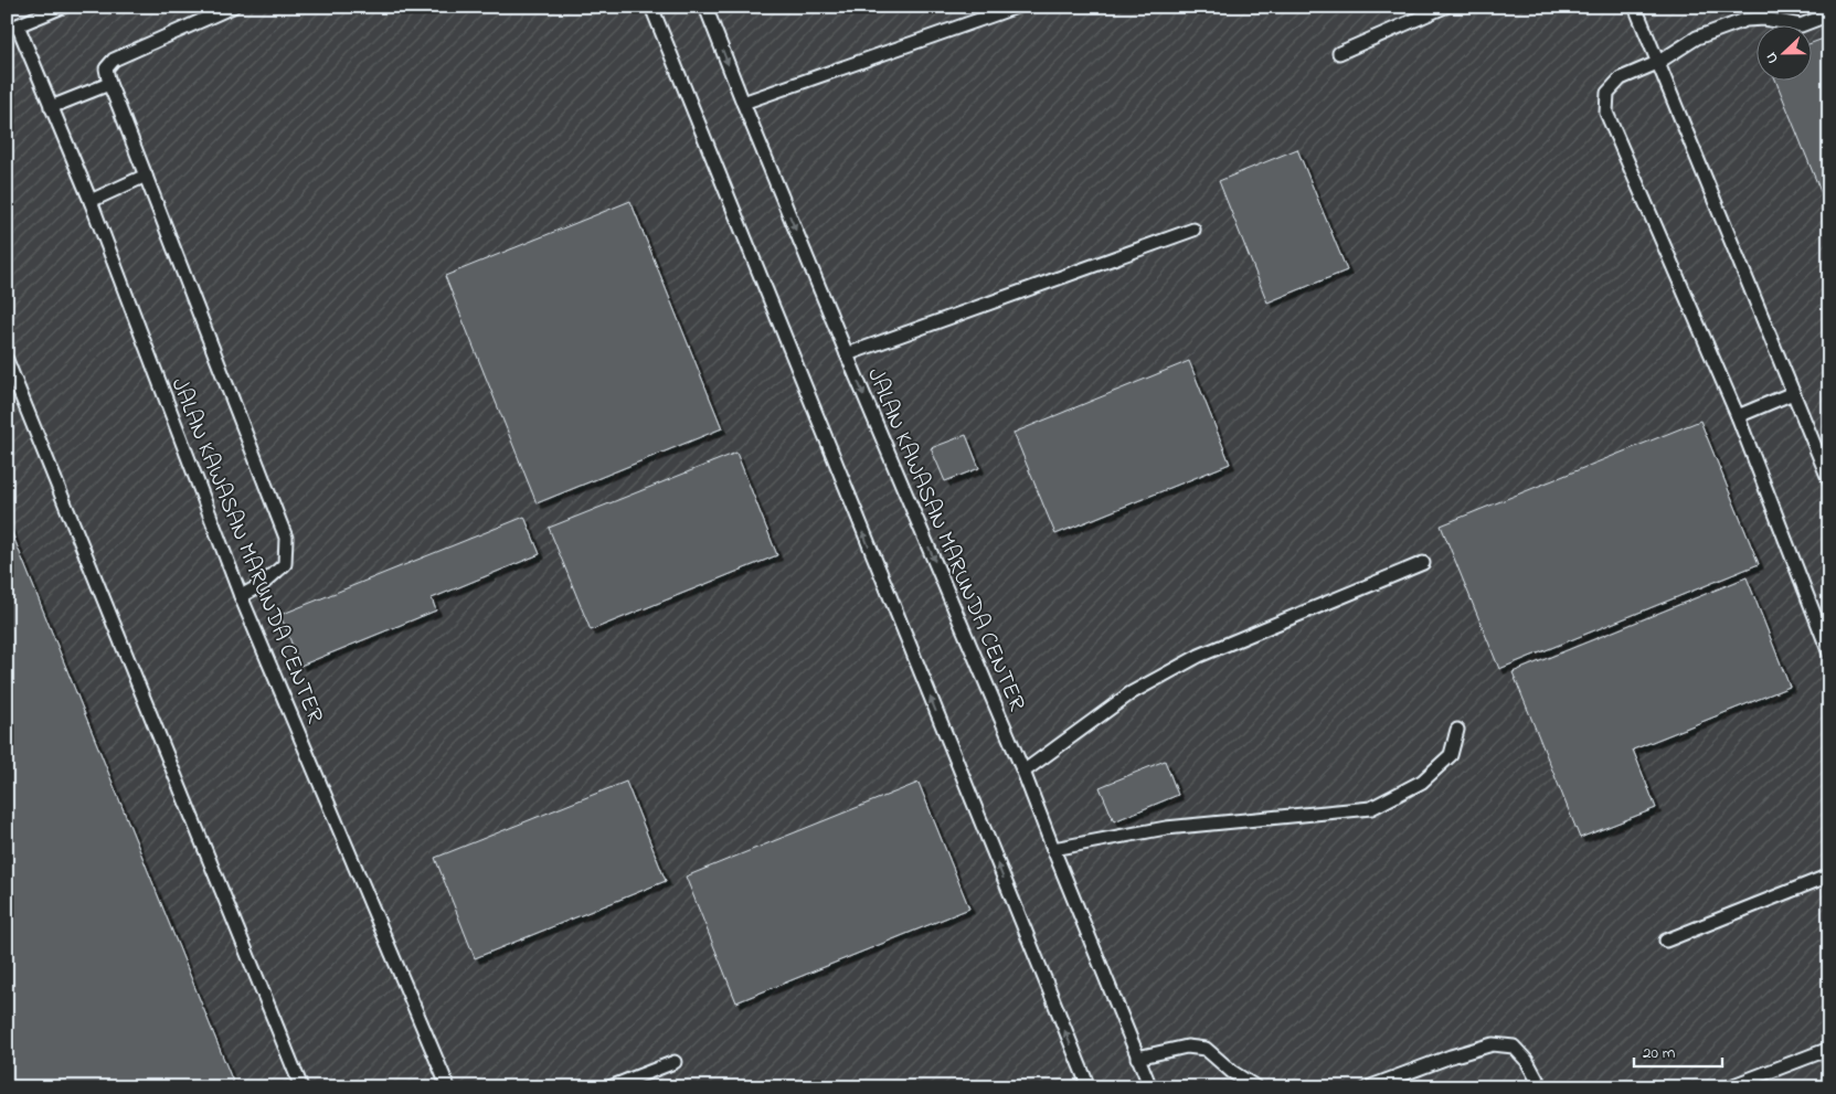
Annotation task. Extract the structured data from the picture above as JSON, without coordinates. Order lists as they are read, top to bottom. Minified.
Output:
{"streets":{"lane":["JALAN KAWASAN MARUNDA CENTER"]},"scale_bar":"20 m","north":"left"}
